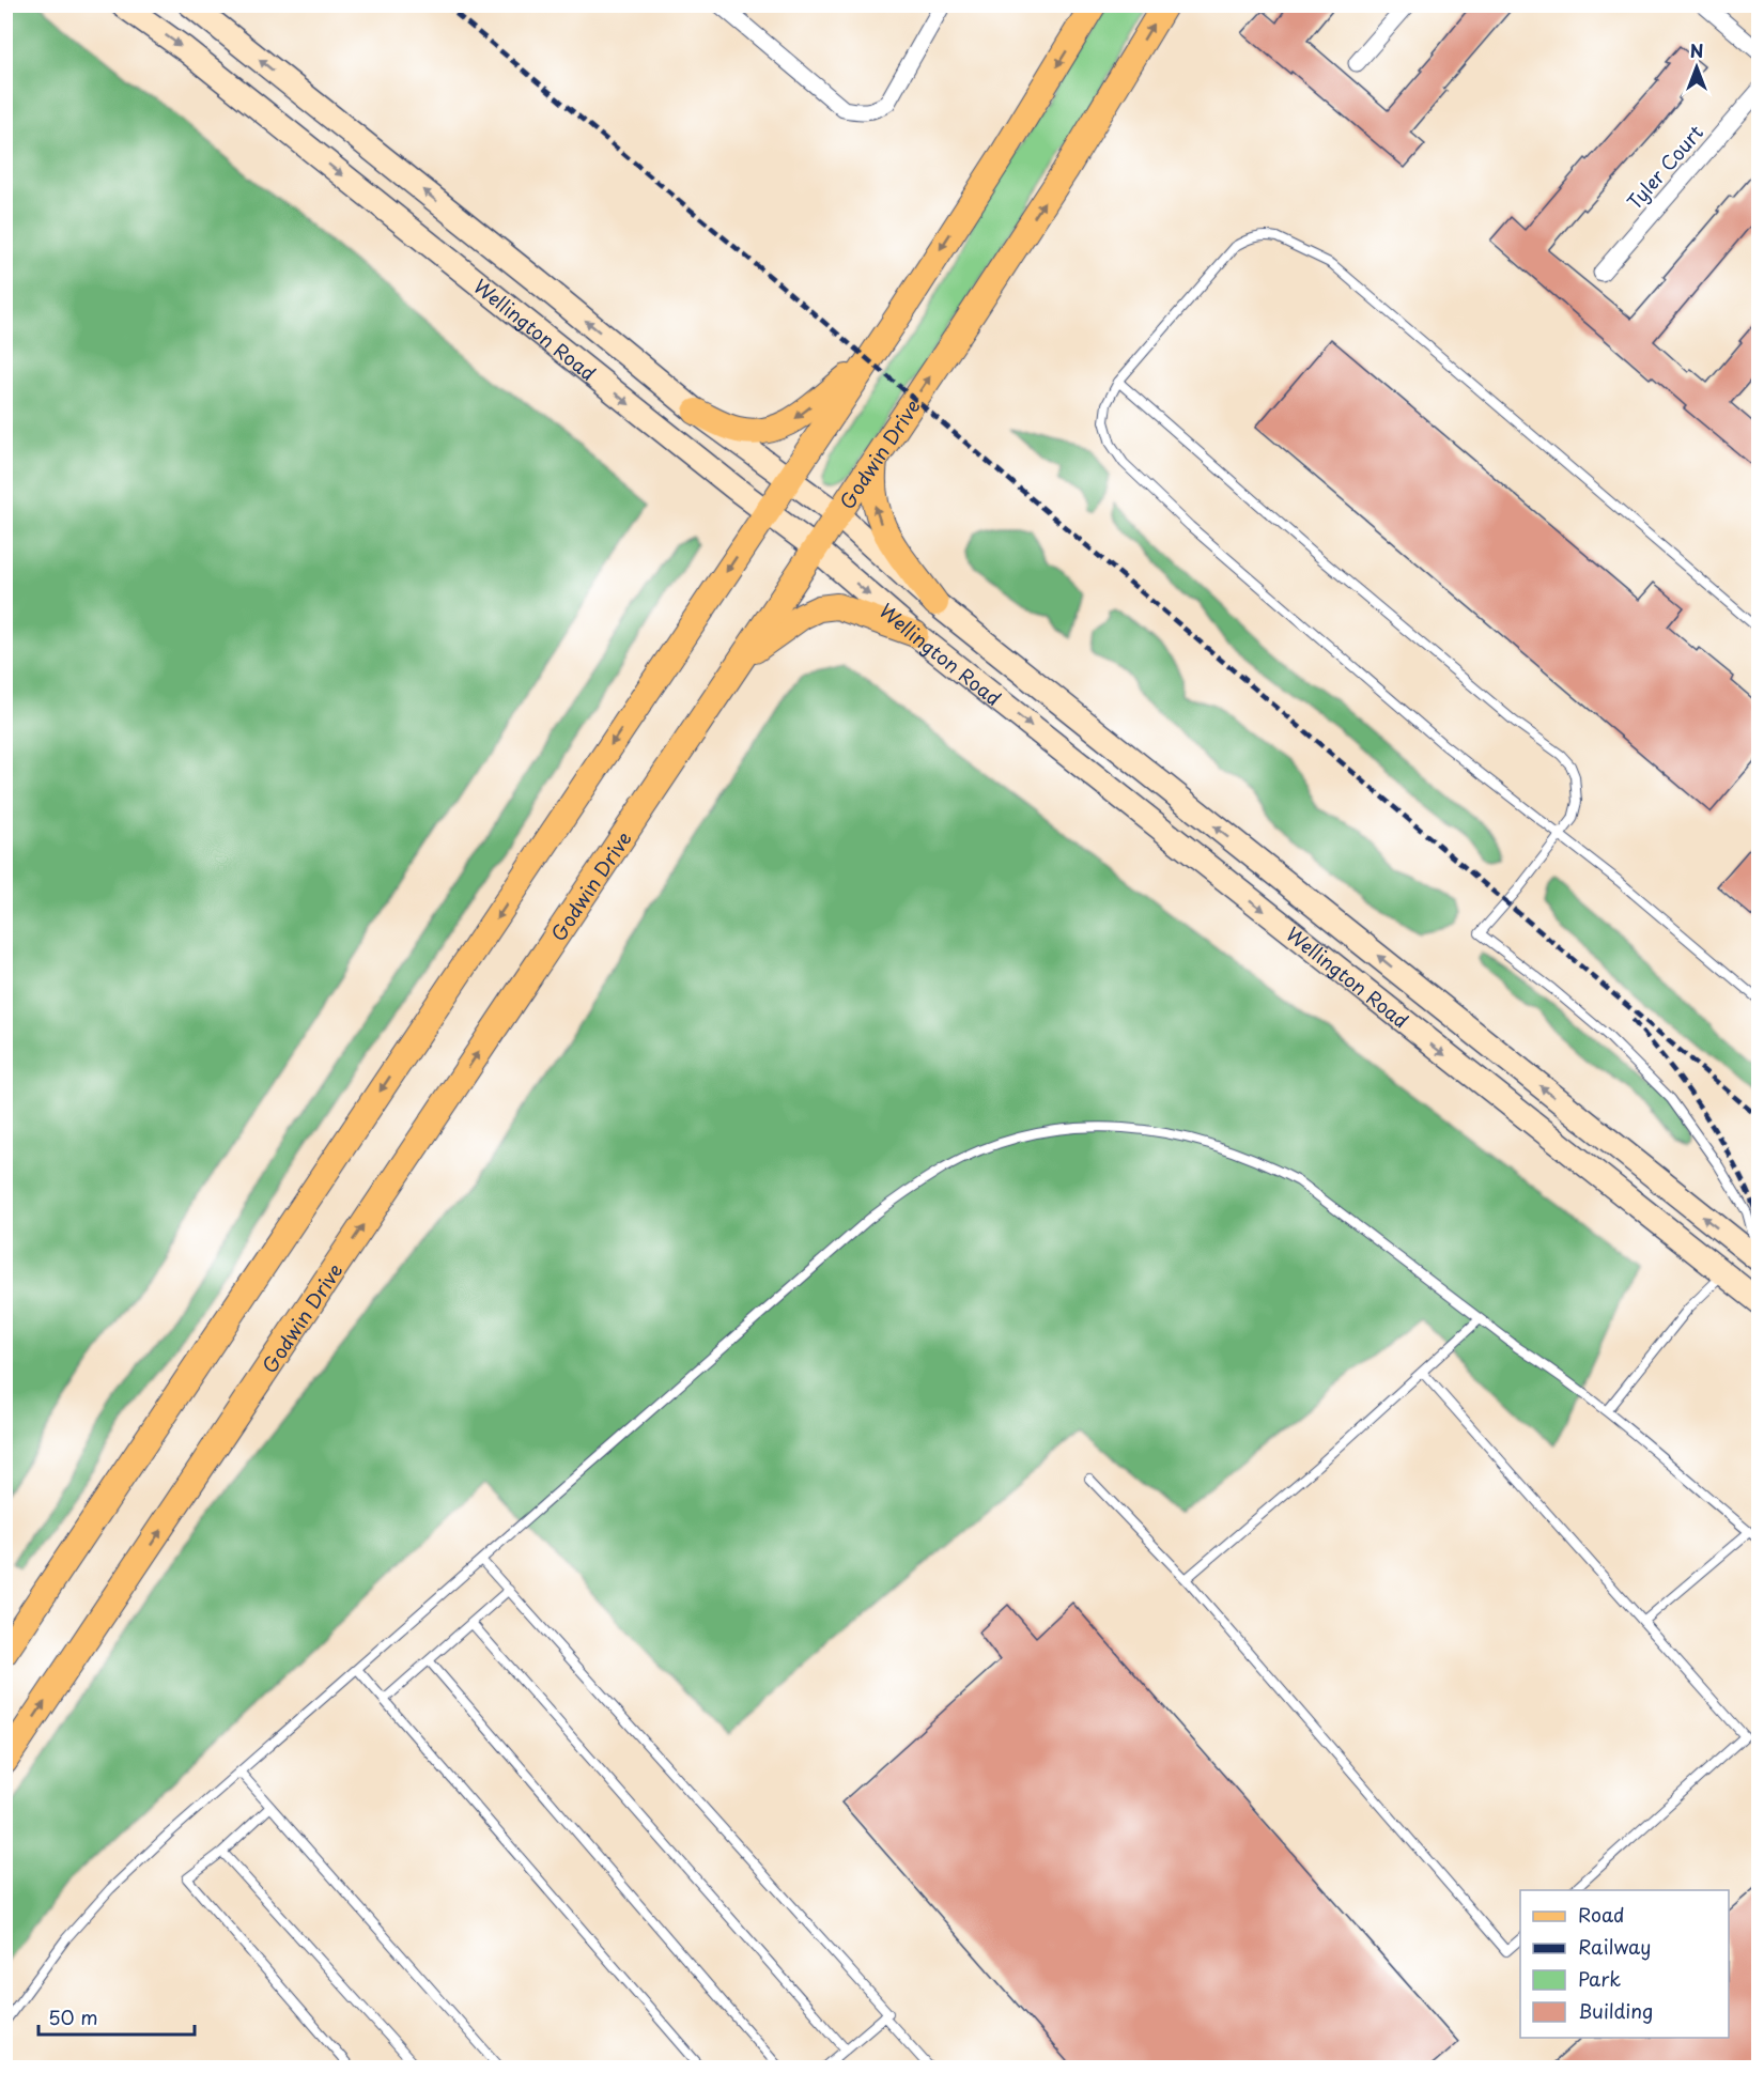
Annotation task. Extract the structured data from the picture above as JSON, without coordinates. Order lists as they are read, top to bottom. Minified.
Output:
{"streets":{"main road":["Wellington Road","Godwin Drive"],"street":["Tyler Court"]},"crossings":[["Wellington Road","Godwin Drive"]],"legend":["Road","Railway","Park","Building"],"scale_bar":"50 m","north":"top"}
